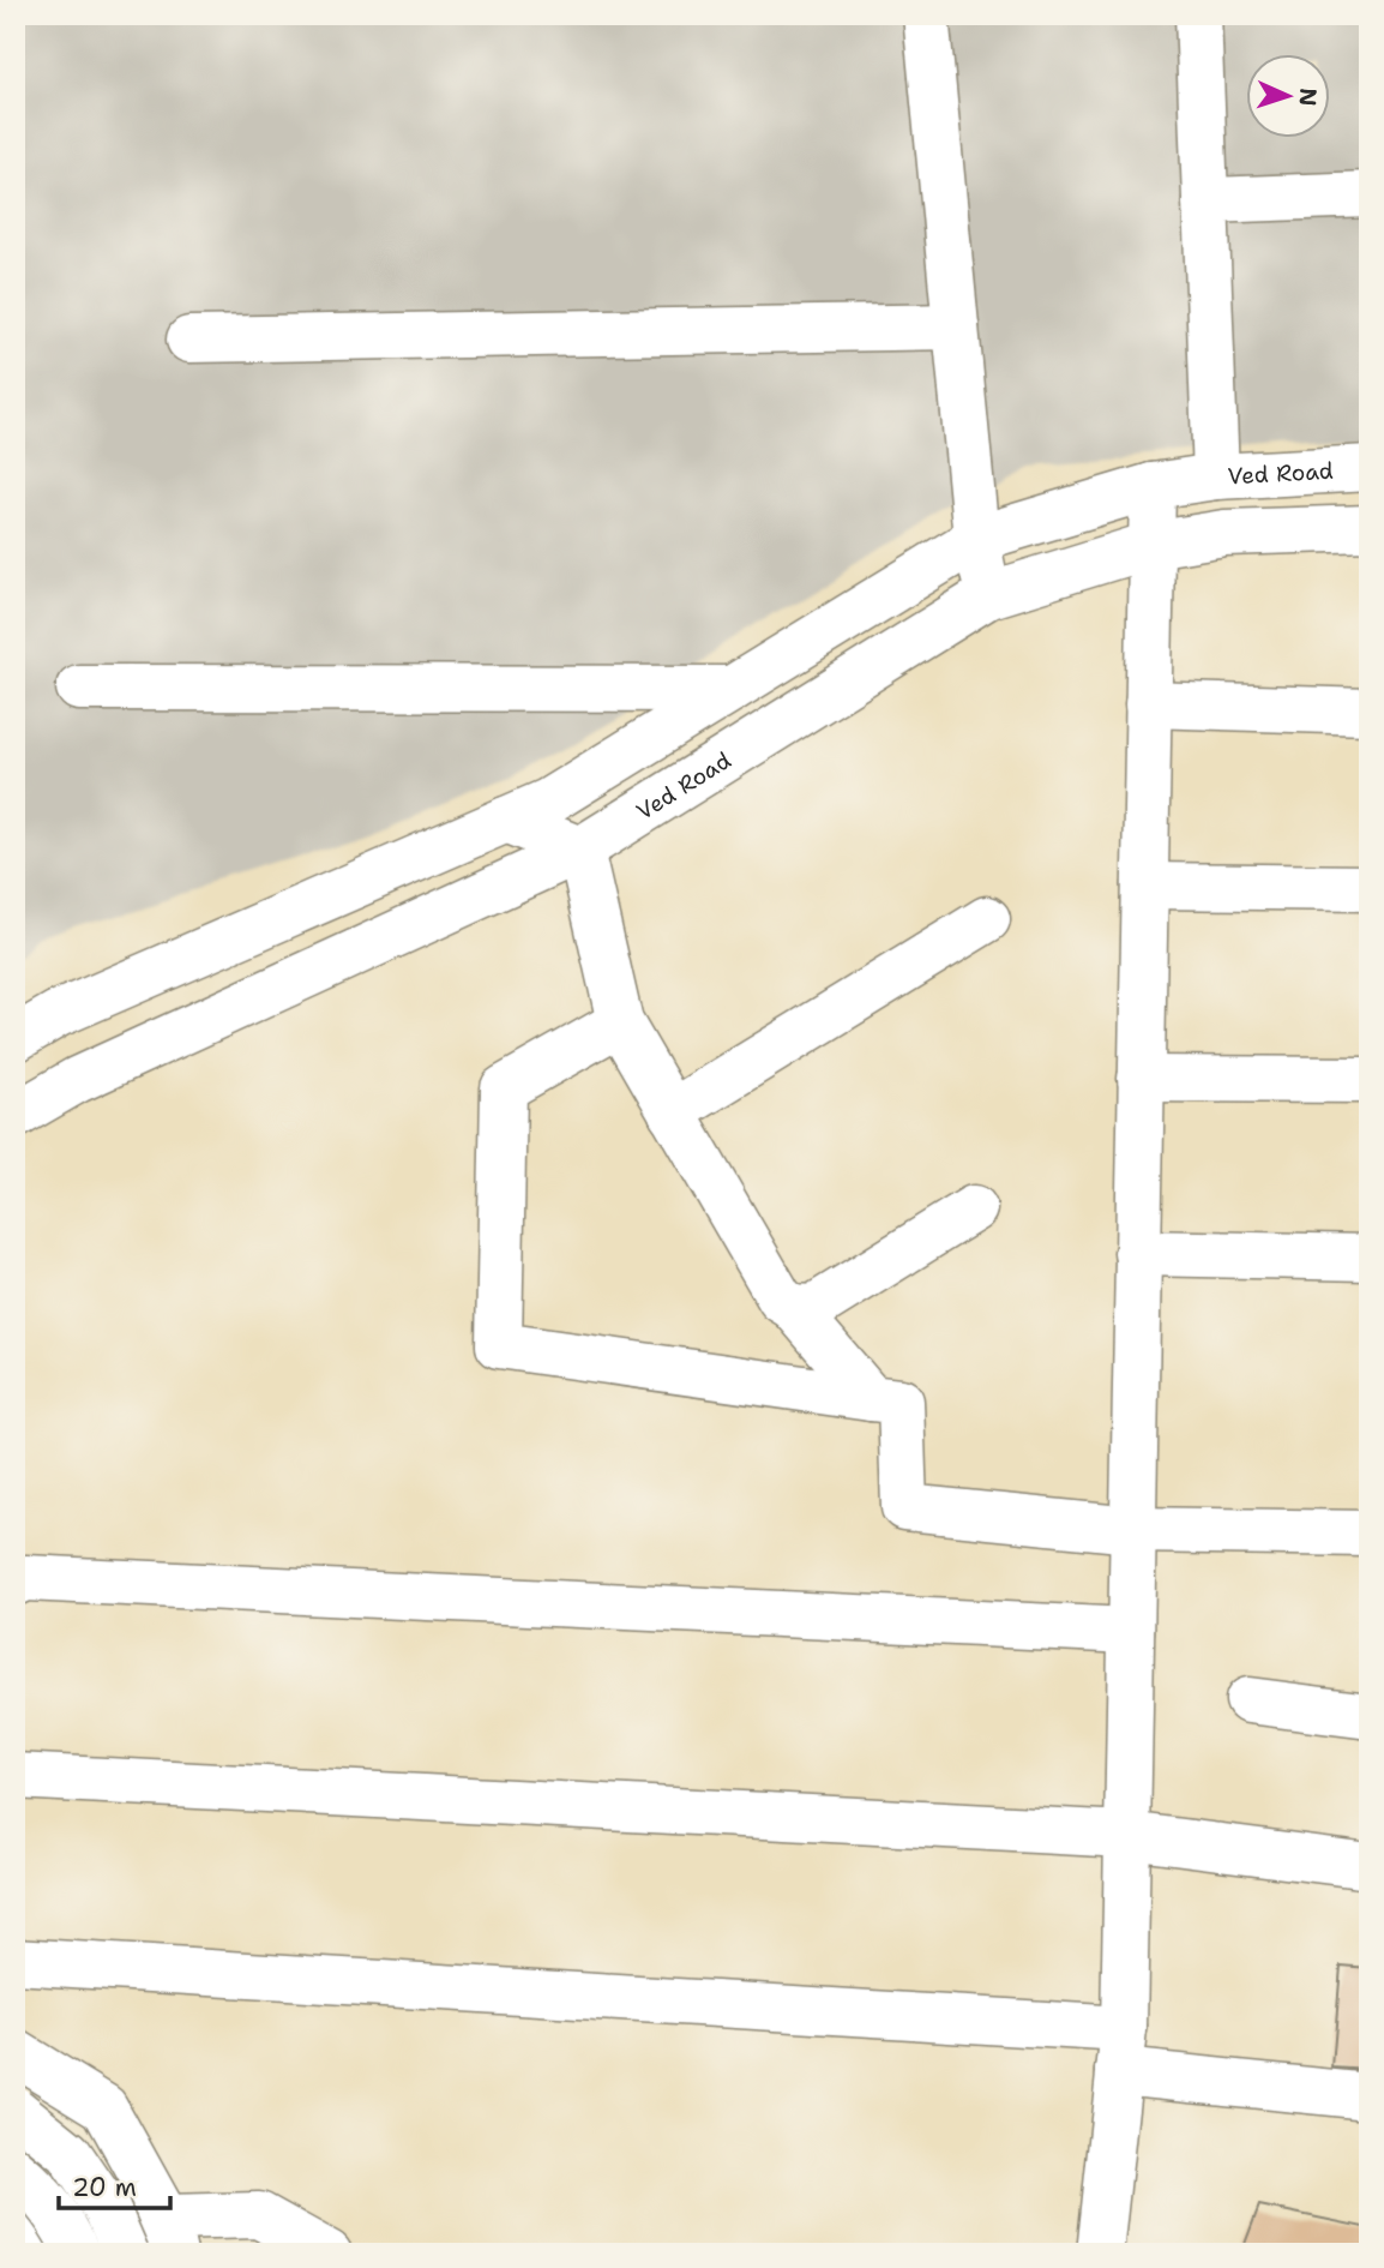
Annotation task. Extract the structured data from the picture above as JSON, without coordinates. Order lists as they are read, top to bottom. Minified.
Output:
{"streets":{"street":["Ved Road"]},"scale_bar":"20 m","north":"right"}
